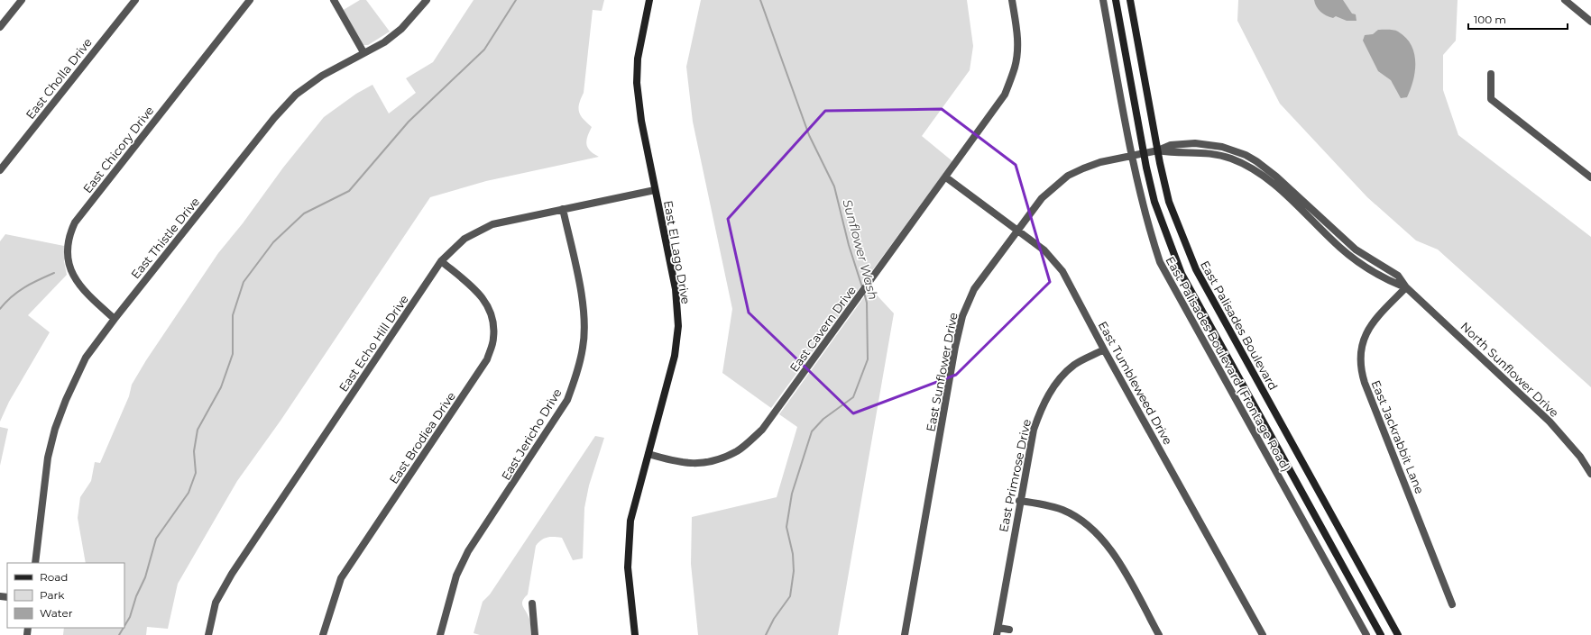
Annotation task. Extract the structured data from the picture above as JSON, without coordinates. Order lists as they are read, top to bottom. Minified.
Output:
{"streets":{"street":["East Cholla Drive","East Chicory Drive","East Thistle Drive","East El Lago Drive","East Palisades Boulevard","East Cavern Drive","East Echo Hill Drive","East Palisades Boulevard (Frontage Road)","North Sunflower Drive","East Sunflower Drive","East Tumbleweed Drive","East Jericho Drive","East Jackrabbit Lane","East Brodiea Drive","East Primrose Drive"]},"crossings":[["East Chicory Drive","East Thistle Drive"],["East El Lago Drive","East Cavern Drive"],["East El Lago Drive","East Echo Hill Drive"],["East Palisades Boulevard","North Sunflower Drive"],["East Palisades Boulevard","East Sunflower Drive"],["East Cavern Drive","East Tumbleweed Drive"],["East Echo Hill Drive","East Jericho Drive"],["East Echo Hill Drive","East Brodiea Drive"],["East Palisades Boulevard (Frontage Road)","East Sunflower Drive"],["North Sunflower Drive","East Sunflower Drive"],["North Sunflower Drive","East Jackrabbit Lane"],["East Sunflower Drive","East Tumbleweed Drive"],["East Tumbleweed Drive","East Primrose Drive"]],"water":["Sunflower Wash"],"legend":["Road","Park","Water"],"scale_bar":"100 m"}
